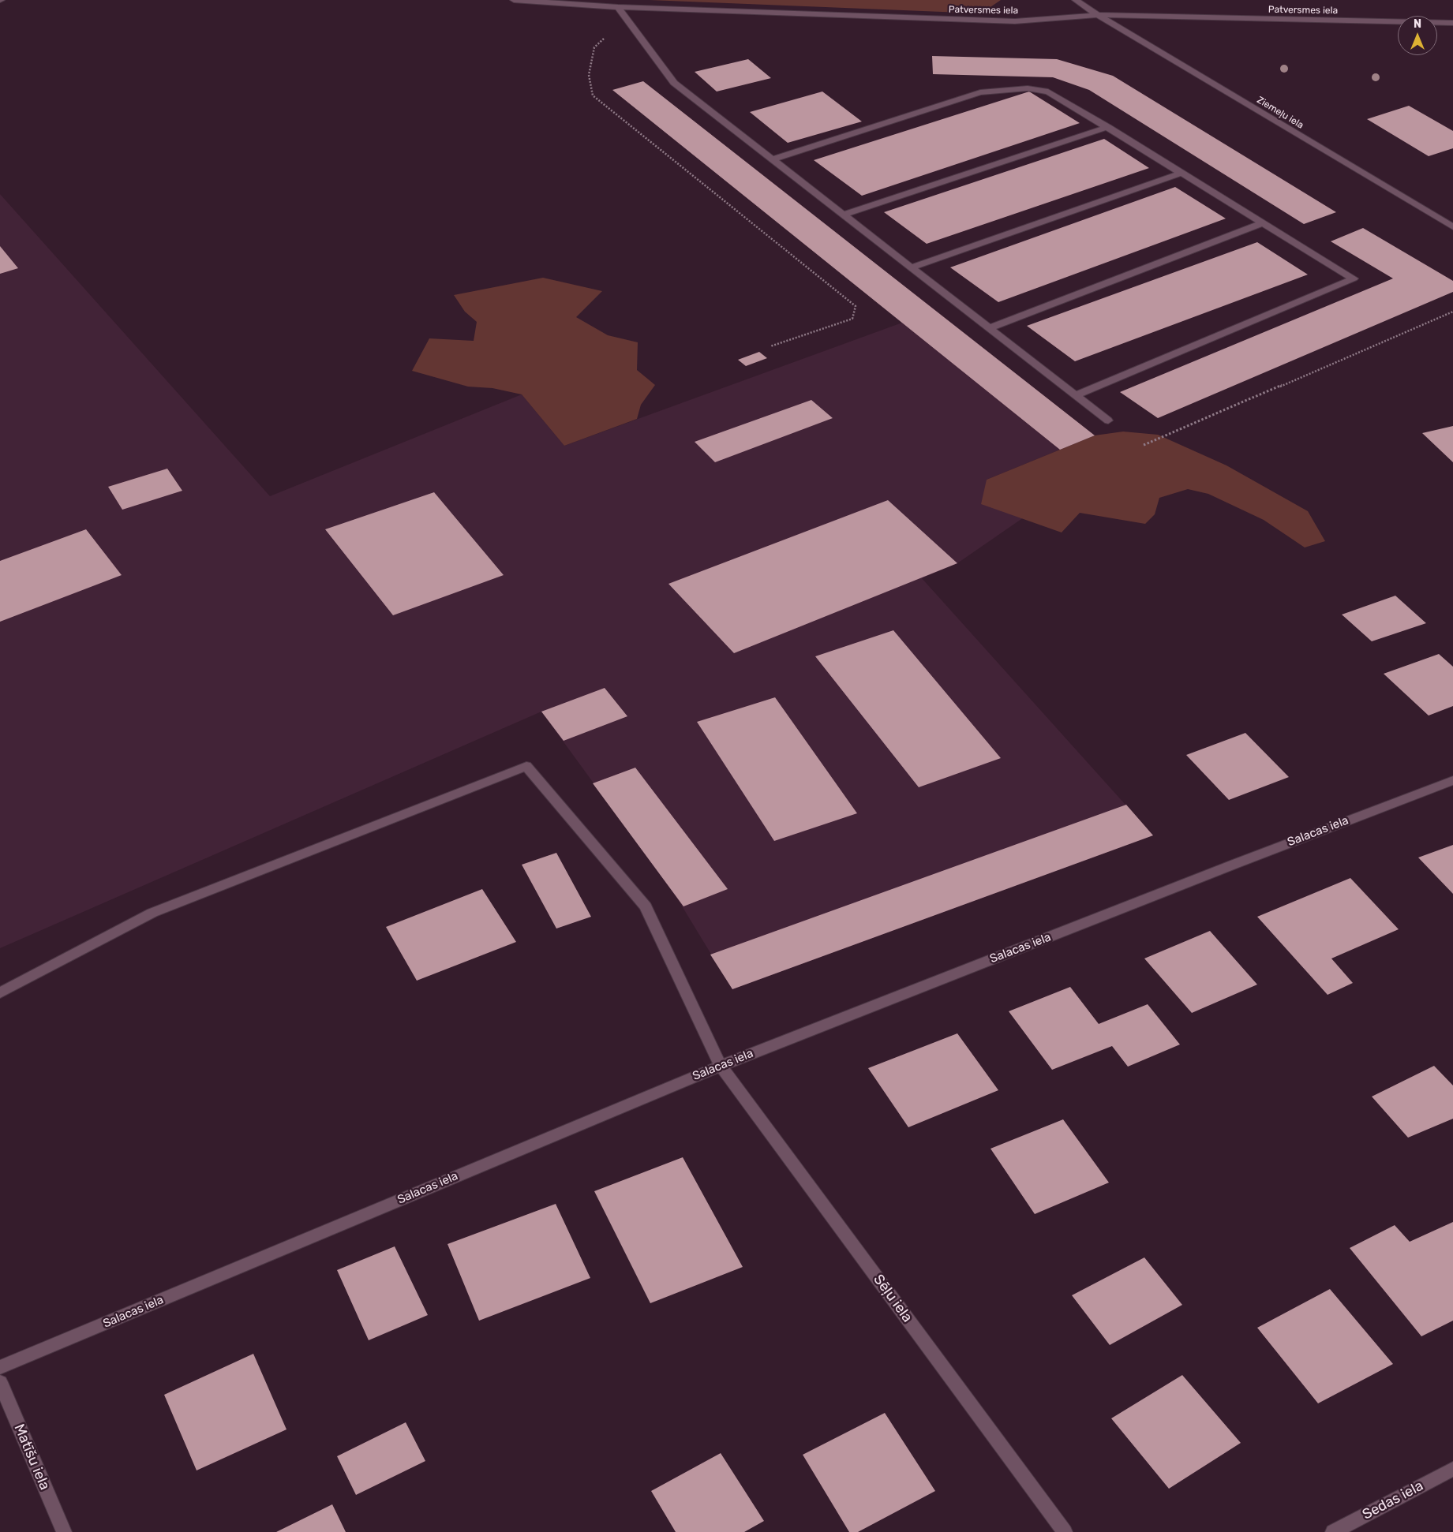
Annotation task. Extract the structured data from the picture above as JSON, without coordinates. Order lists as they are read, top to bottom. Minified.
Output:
{"streets":{"street":["Patversmes iela","Ziemeļu iela","Salacas iela","Sēļu iela","Matīšu iela","Sedas iela"]},"crossings":[["Patversmes iela","Ziemeļu iela"],["Salacas iela","Sēļu iela"]],"north":"top"}
